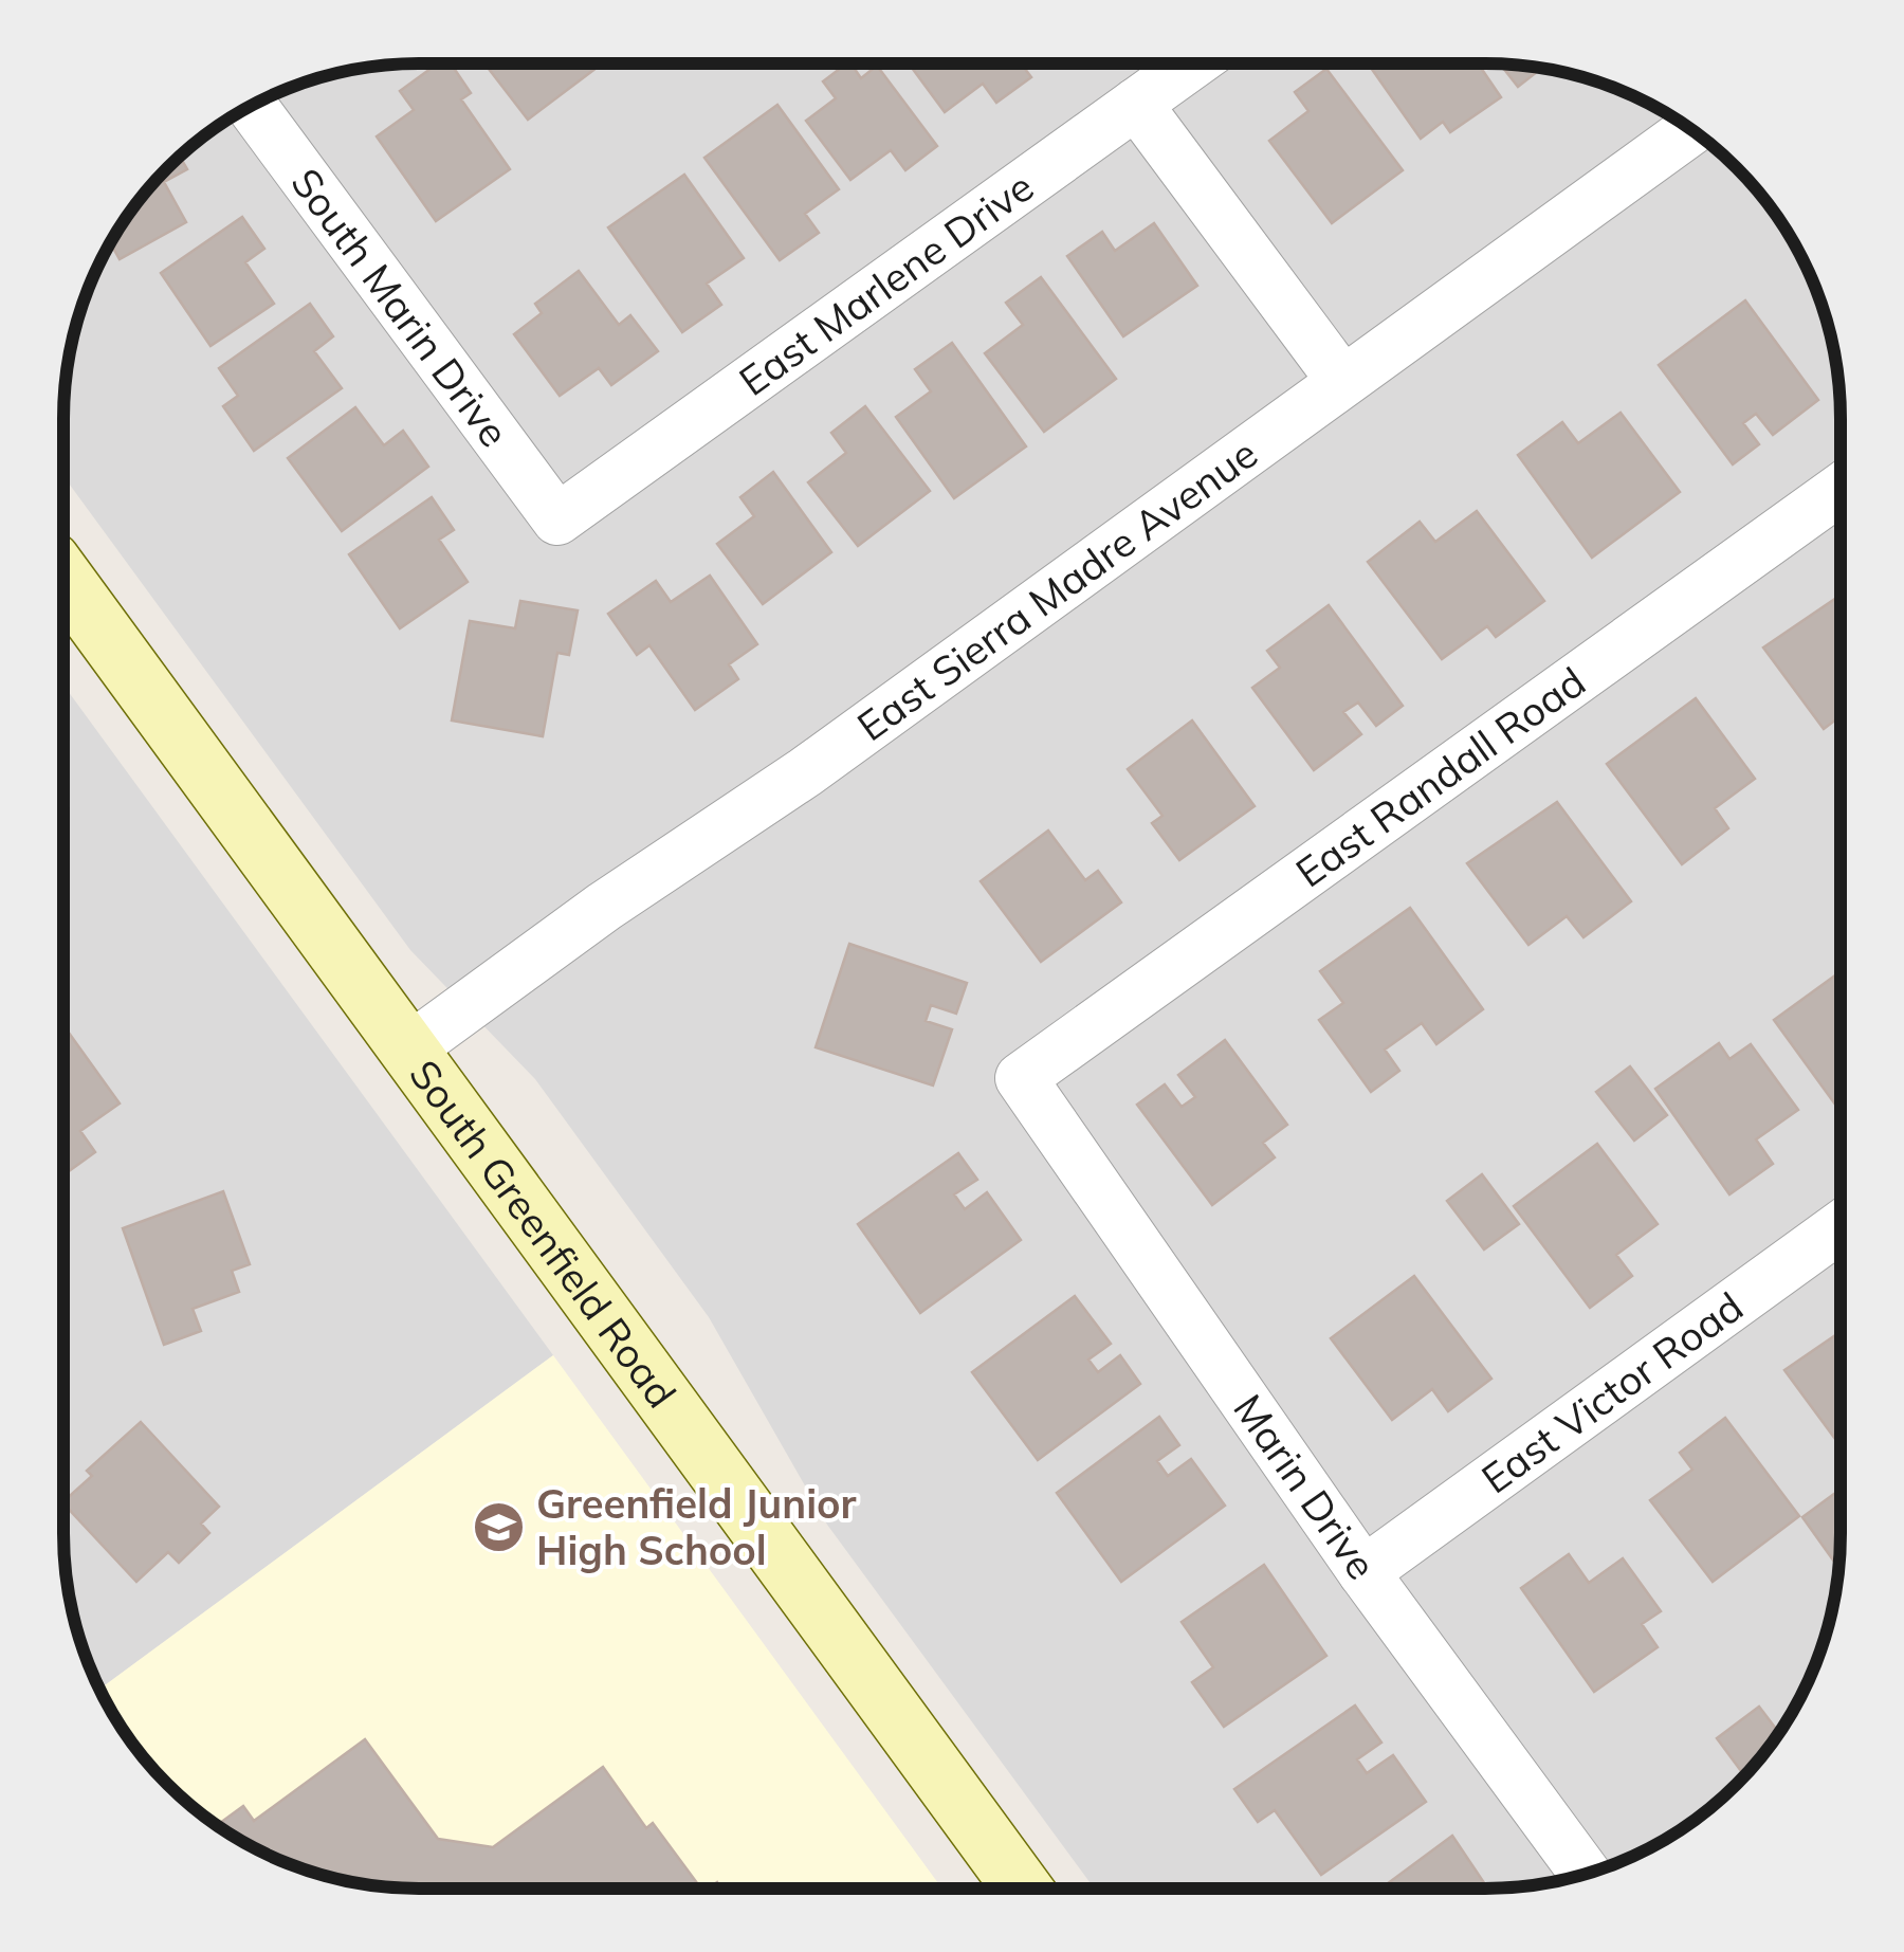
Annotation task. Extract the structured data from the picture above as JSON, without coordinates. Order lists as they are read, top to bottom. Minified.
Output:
{"streets":{"main road":["South Greenfield Road"],"street":["East Marlene Drive","South Marin Drive","East Sierra Madre Avenue","East Randall Road","East Victor Road","Marin Drive"]},"crossings":[["East Marlene Drive","South Marin Drive"],["East Sierra Madre Avenue","South Greenfield Road"],["East Randall Road","Marin Drive"],["East Victor Road","Marin Drive"]],"places":{"school or university":["Greenfield Junior High School"]}}
